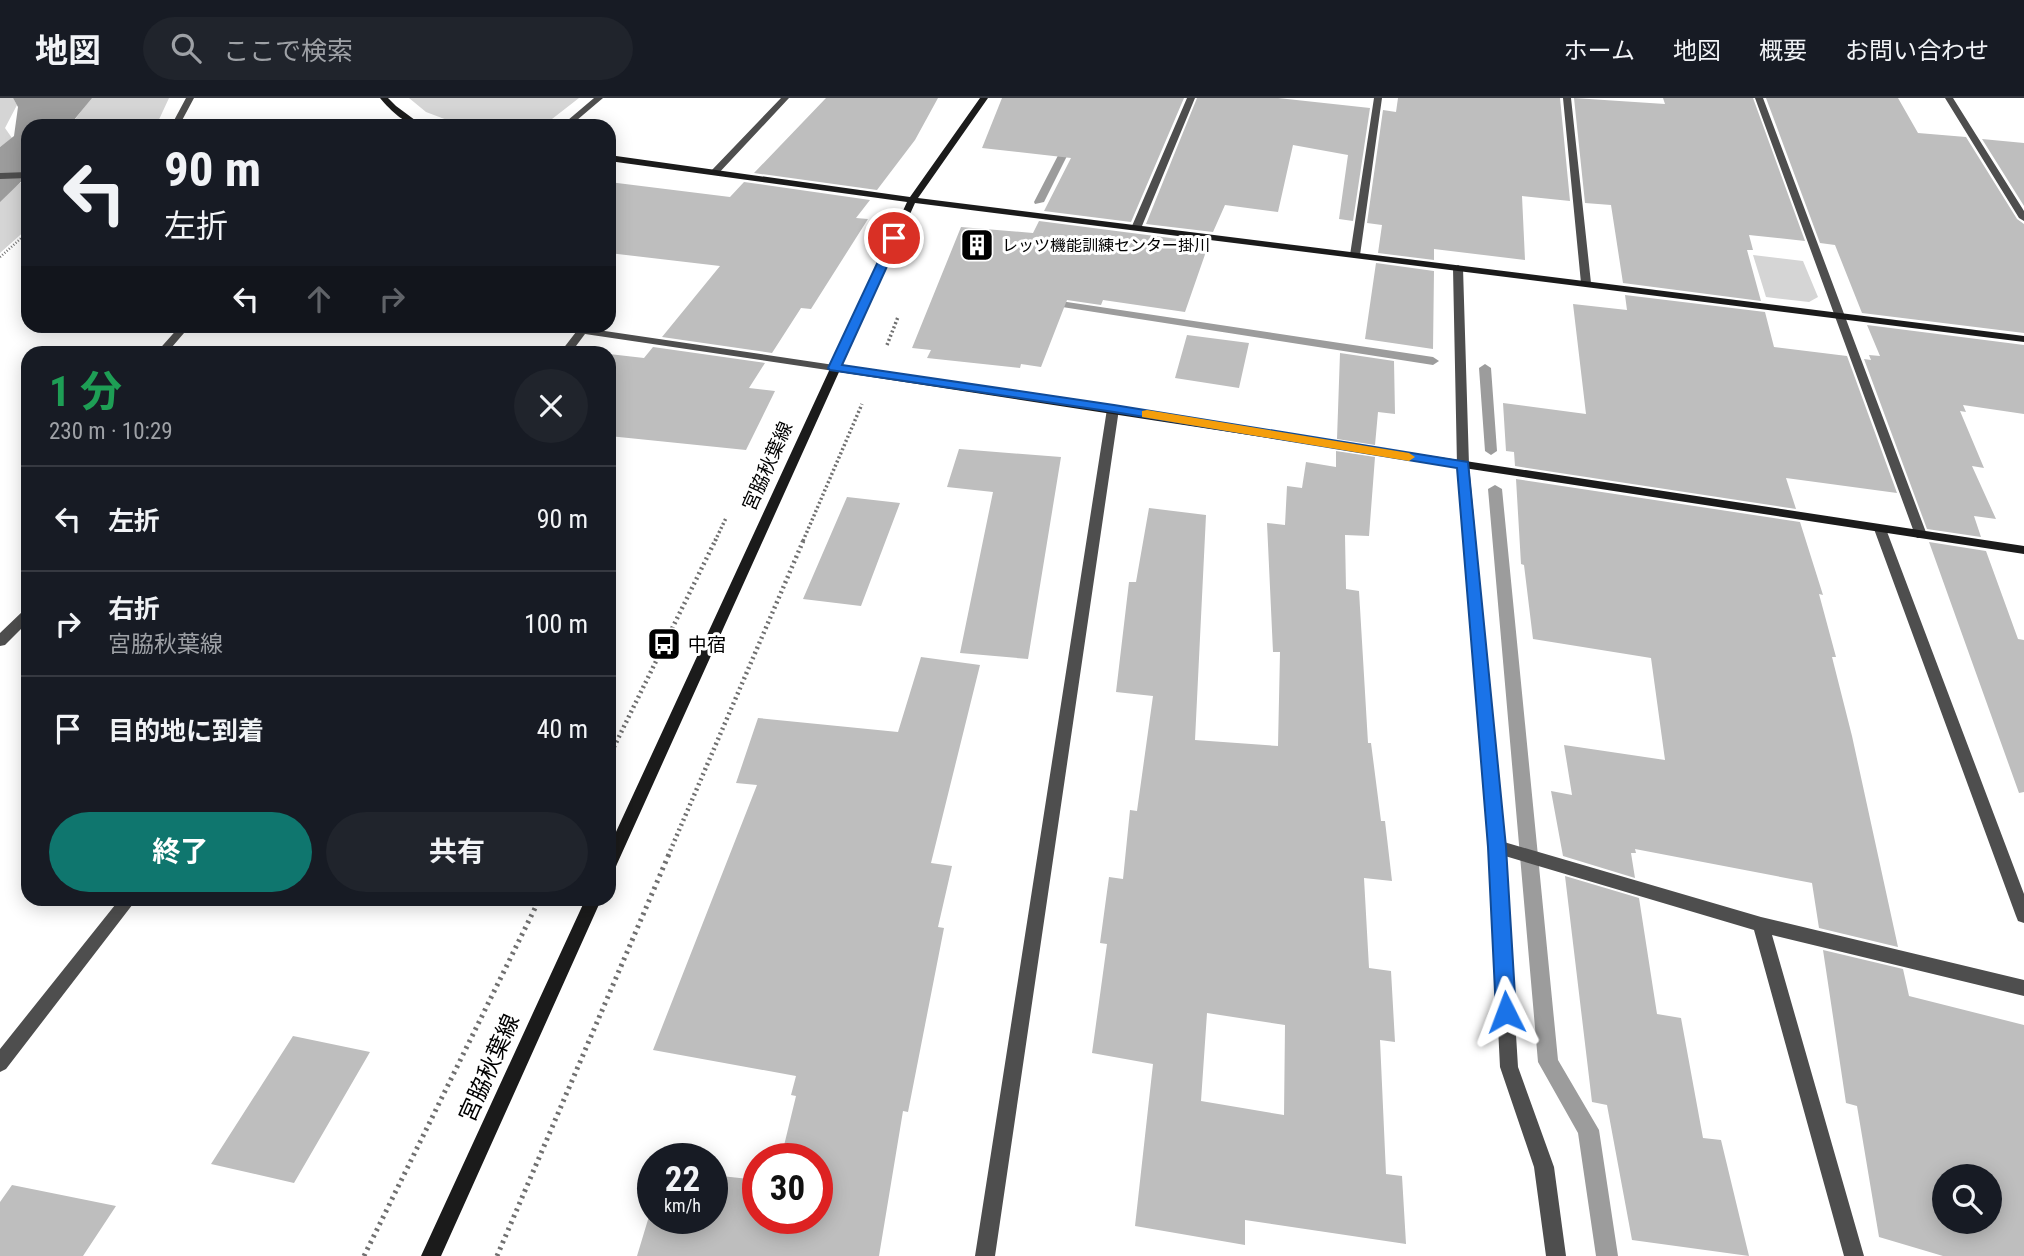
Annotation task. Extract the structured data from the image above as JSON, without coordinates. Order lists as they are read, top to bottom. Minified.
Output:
{"streets":{"street":["宮脇秋葉線"]},"places":{"building":["レッツ機能訓練センター掛川"],"bus stop":["中宿"]},"page":{"header":"地図","search":"ここで検索","nav":["ホーム","地図","概要","お問い合わせ"],"turn":["90 m","左折"],"heading":["1 分","230 m · 10:29"],"list":[{"name":"左折","value":"90 m"},{"name":"右折","note":"宮脇秋葉線","value":"100 m"},{"name":"目的地に到着","value":"40 m"}],"buttons":["終了","共有"],"speed":"22 km/h","limit":"30"}}
